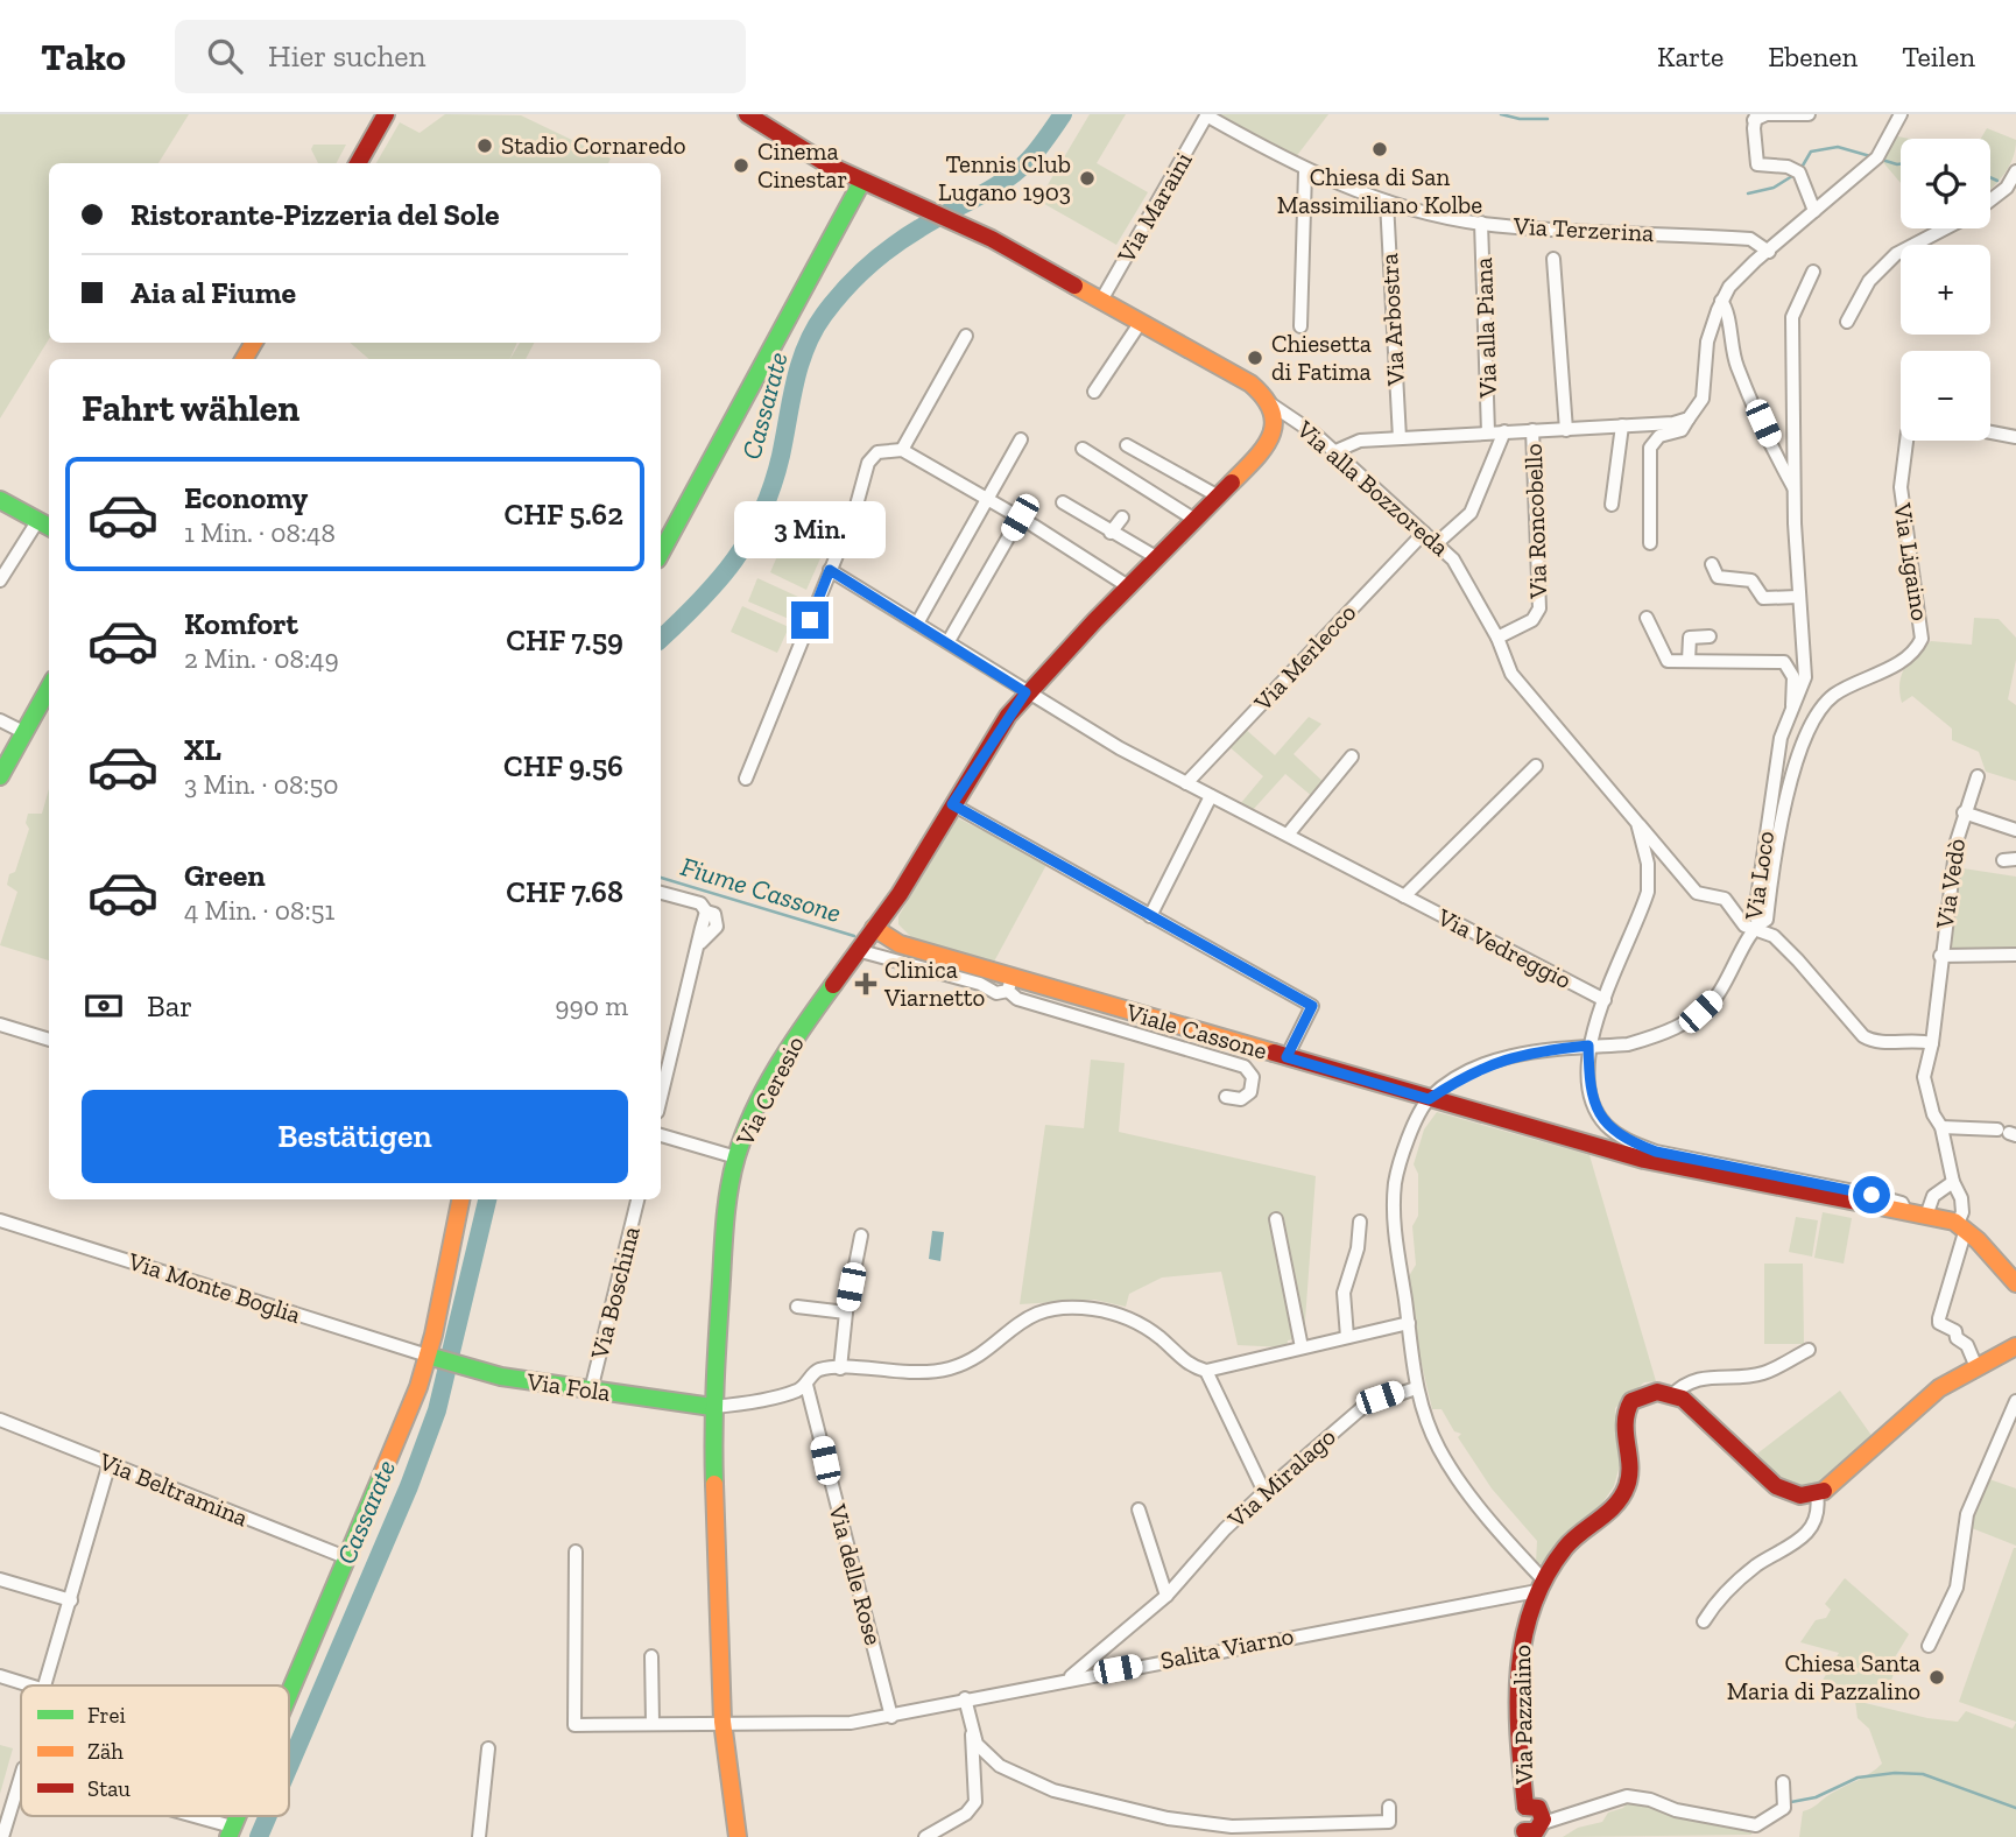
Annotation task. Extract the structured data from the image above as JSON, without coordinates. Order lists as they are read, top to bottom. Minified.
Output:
{"streets":{"main road":["Via alla Bozzoreda","Viale Cassone","Via Ceresio","Via Fola","Via Pazzalino"],"street":["Via Maraini","Via Terzerina","Via Arbostra","Via alla Piana","Via Roncobello","Via Ligaino","Via Merlecco","Via Loco","Via Vedò","Via Vedreggio","Via Monte Boglia","Via Boschina","Via Miralago","Via Beltramina","Via delle Rose","Salita Viarno"]},"crossings":[["Via Maraini","Via Terzerina"],["Via Maraini","Via alla Bozzoreda"],["Via Terzerina","Via Arbostra"],["Via Terzerina","Via alla Piana"],["Via alla Piana","Via alla Bozzoreda"],["Via alla Bozzoreda","Via Roncobello"],["Via alla Bozzoreda","Via Merlecco"],["Via alla Bozzoreda","Via Loco"],["Via alla Bozzoreda","Via Vedreggio"],["Via alla Bozzoreda","Viale Cassone"],["Via Ligaino","Via Loco"],["Via Merlecco","Via Vedreggio"],["Via Loco","Viale Cassone"],["Via Vedreggio","Via Ceresio"],["Viale Cassone","Via Ceresio"],["Via Ceresio","Via Fola"],["Via Ceresio","Salita Viarno"],["Via Monte Boglia","Via Fola"],["Via Boschina","Via Fola"],["Via Miralago","Salita Viarno"],["Via delle Rose","Salita Viarno"],["Salita Viarno","Via Pazzalino"]],"water":["Cassarate","Fiume Cassone"],"places":{"other":["Stadio Cornaredo","Chiesa di San Massimiliano Kolbe","Cinema Cinestar","Tennis Club Lugano 1903","Chiesetta di Fatima","Chiesa Santa Maria di Pazzalino"],"health":["Clinica Viarnetto"]},"legend":["Frei","Zäh","Stau"],"page":{"header":"Tako","search":"Hier suchen","nav":["Karte","Ebenen","Teilen"],"map_buttons":["+","−"],"banner":["Ristorante-Pizzeria del Sole","Aia al Fiume"],"heading":"Fahrt wählen","list":[{"name":"Economy","note":"1 Min. · 08:48","value":"CHF 5.62"},{"name":"Komfort","note":"2 Min. · 08:49","value":"CHF 7.59"},{"name":"XL","note":"3 Min. · 08:50","value":"CHF 9.56"},{"name":"Green","note":"4 Min. · 08:51","value":"CHF 7.68"}],"bubble":"3 Min.","pay":["Bar","990 m"],"buttons":"Bestätigen"}}
